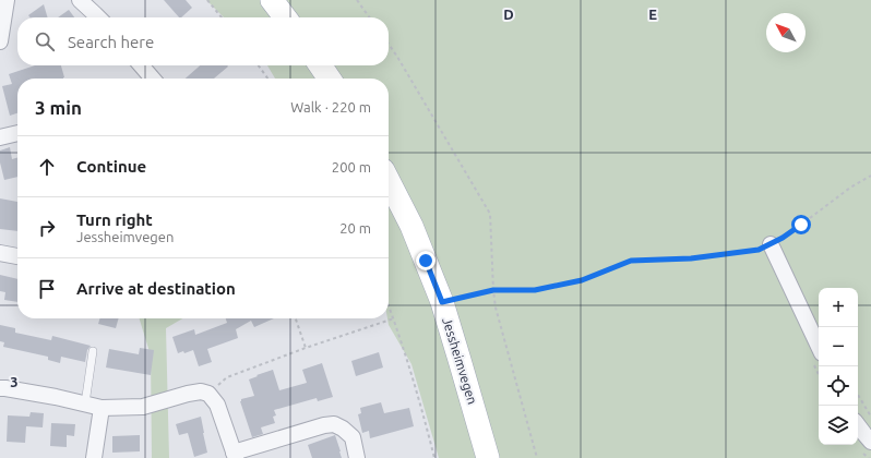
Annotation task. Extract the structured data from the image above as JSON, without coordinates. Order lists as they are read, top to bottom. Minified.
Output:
{"streets":{"main road":["Jessheimvegen"]},"north":"top left","page":{"search":"Search here","heading":["3 min","Walk · 220 m"],"list":[["Continue","200 m"],["Turn right","Jessheimvegen","20 m"],"Arrive at destination"],"map_buttons":["+","−"]},"grid":{"columns":["D","E"],"rows":["3"]}}
